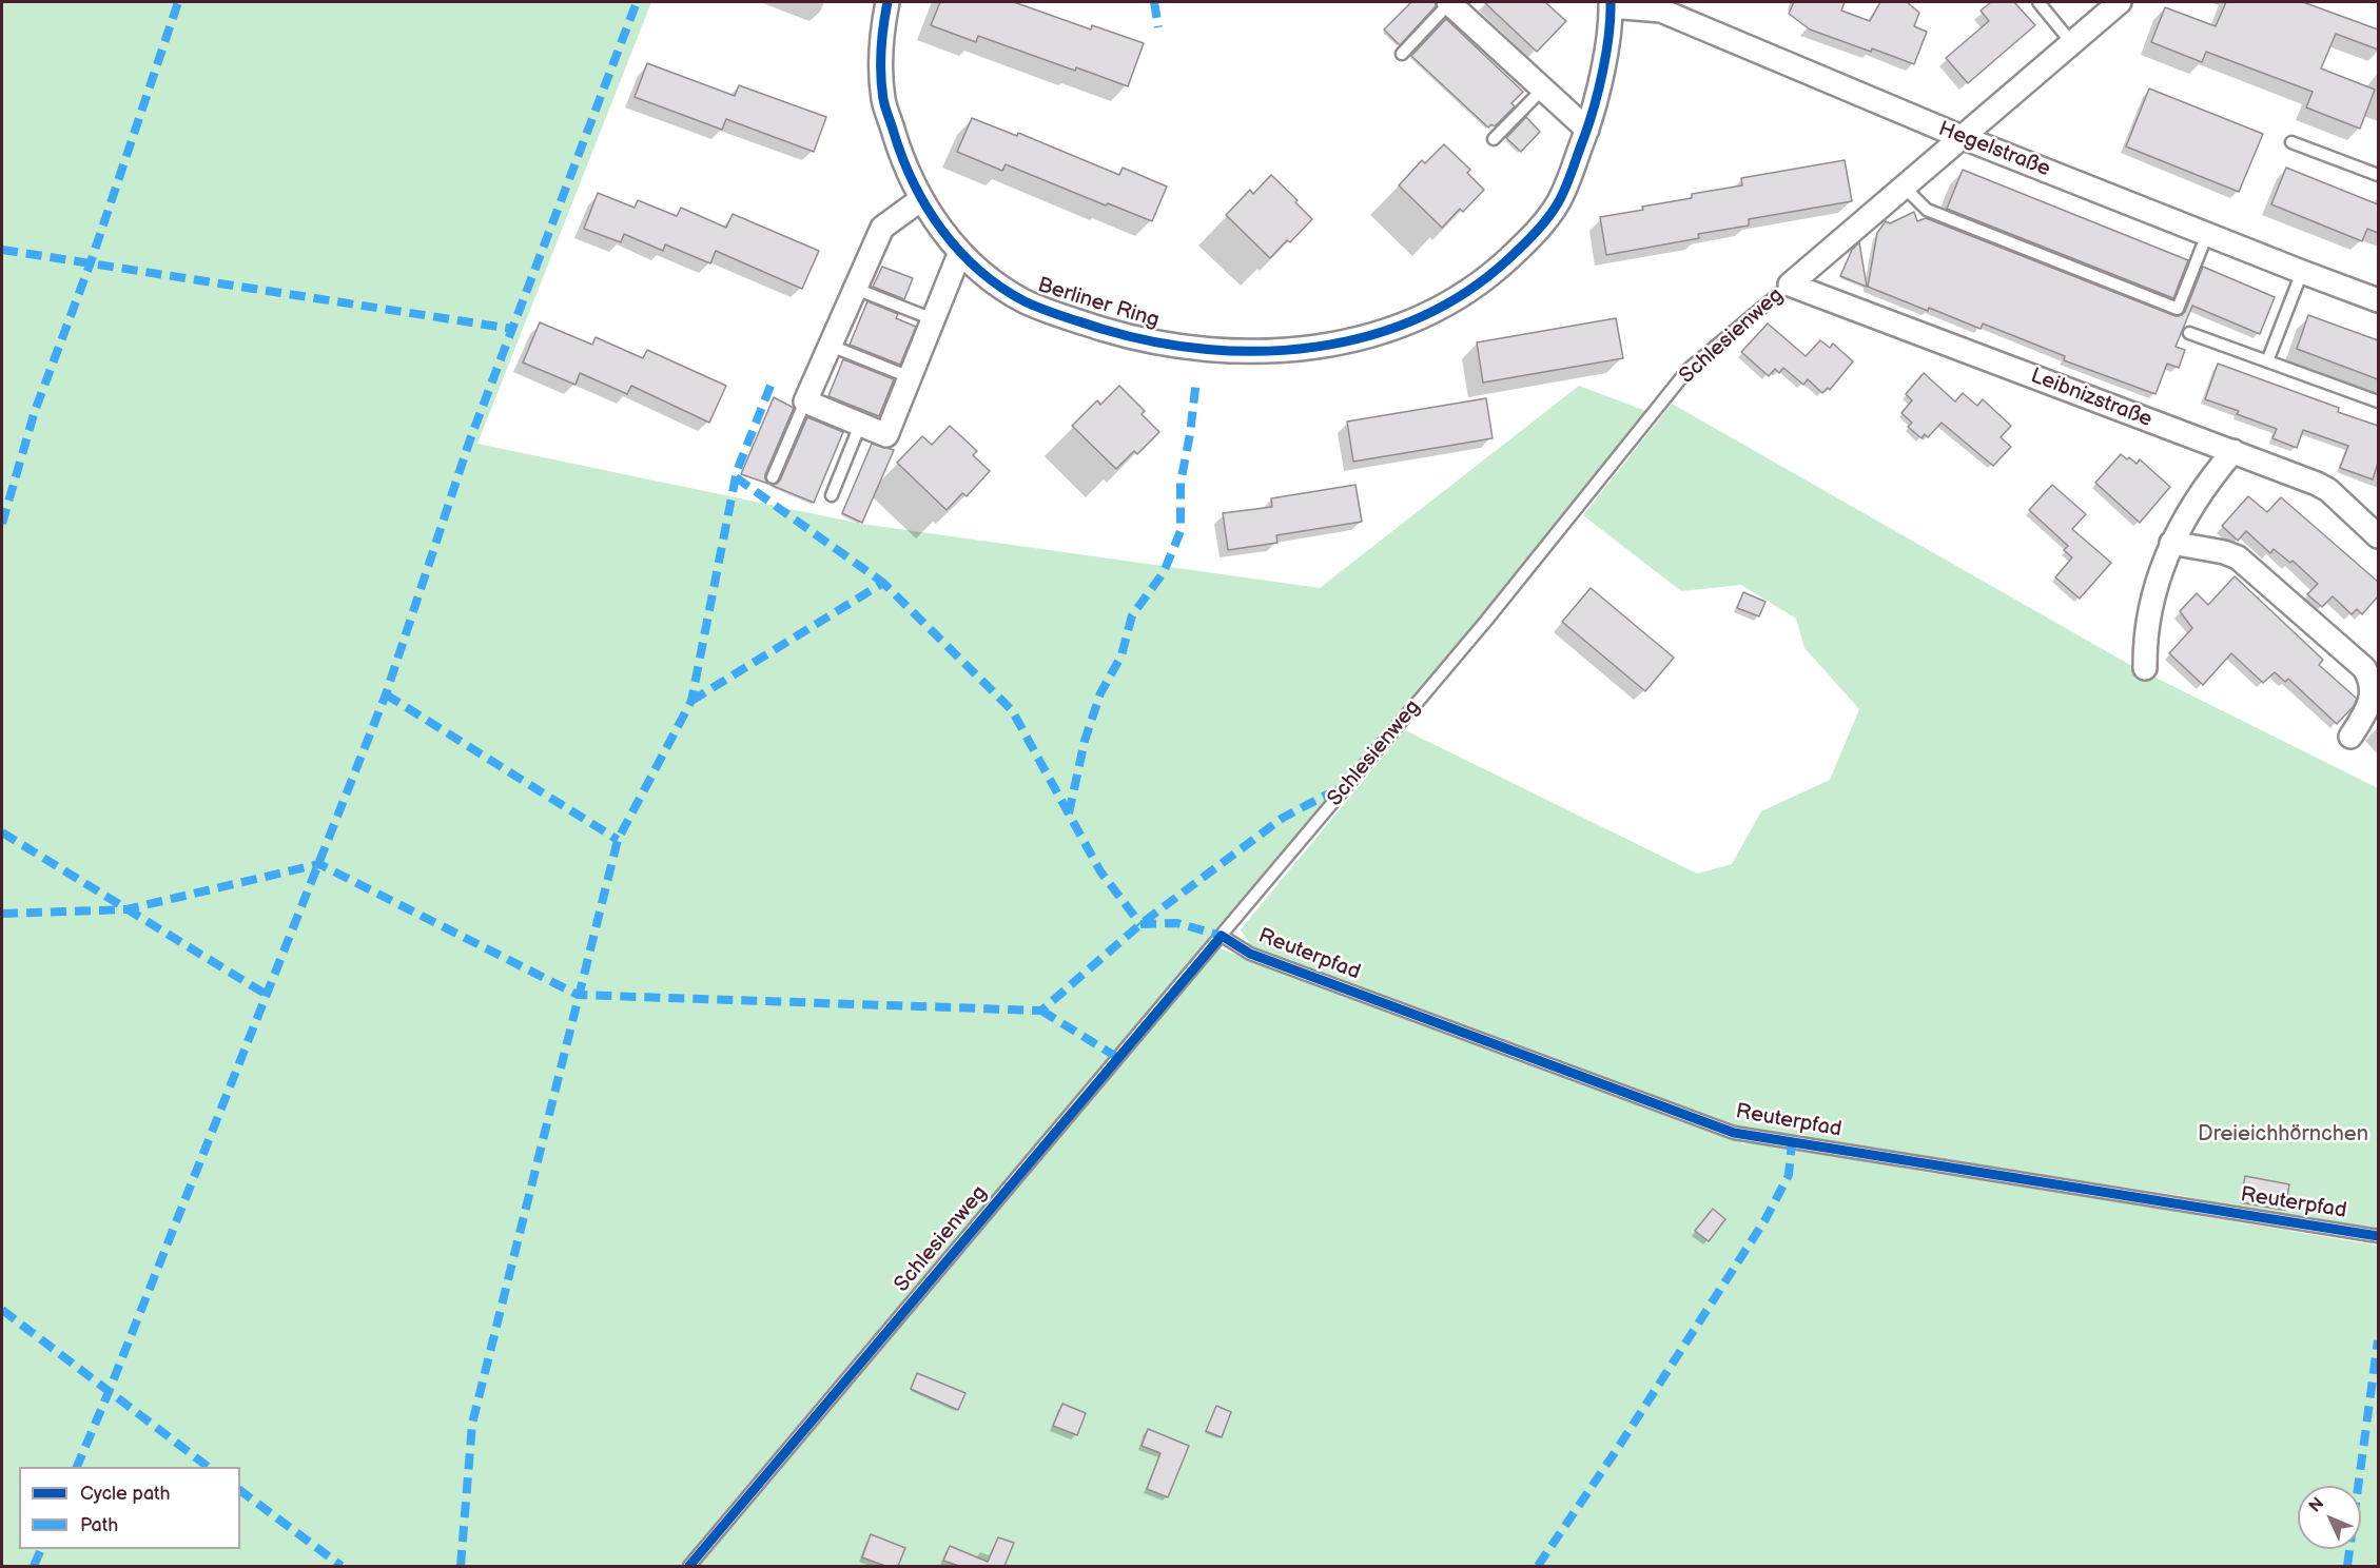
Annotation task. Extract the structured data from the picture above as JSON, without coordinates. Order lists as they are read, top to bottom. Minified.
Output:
{"streets":{"street":["Hegelstraße","Berliner Ring","Schlesienweg","Leibnizstraße"],"lane":["Reuterpfad"]},"crossings":[["Hegelstraße","Berliner Ring"],["Hegelstraße","Schlesienweg"],["Schlesienweg","Leibnizstraße"],["Schlesienweg","Reuterpfad"]],"parks":["Dreieichhörnchen"],"legend":["Cycle path","Path"],"north":"top left"}
